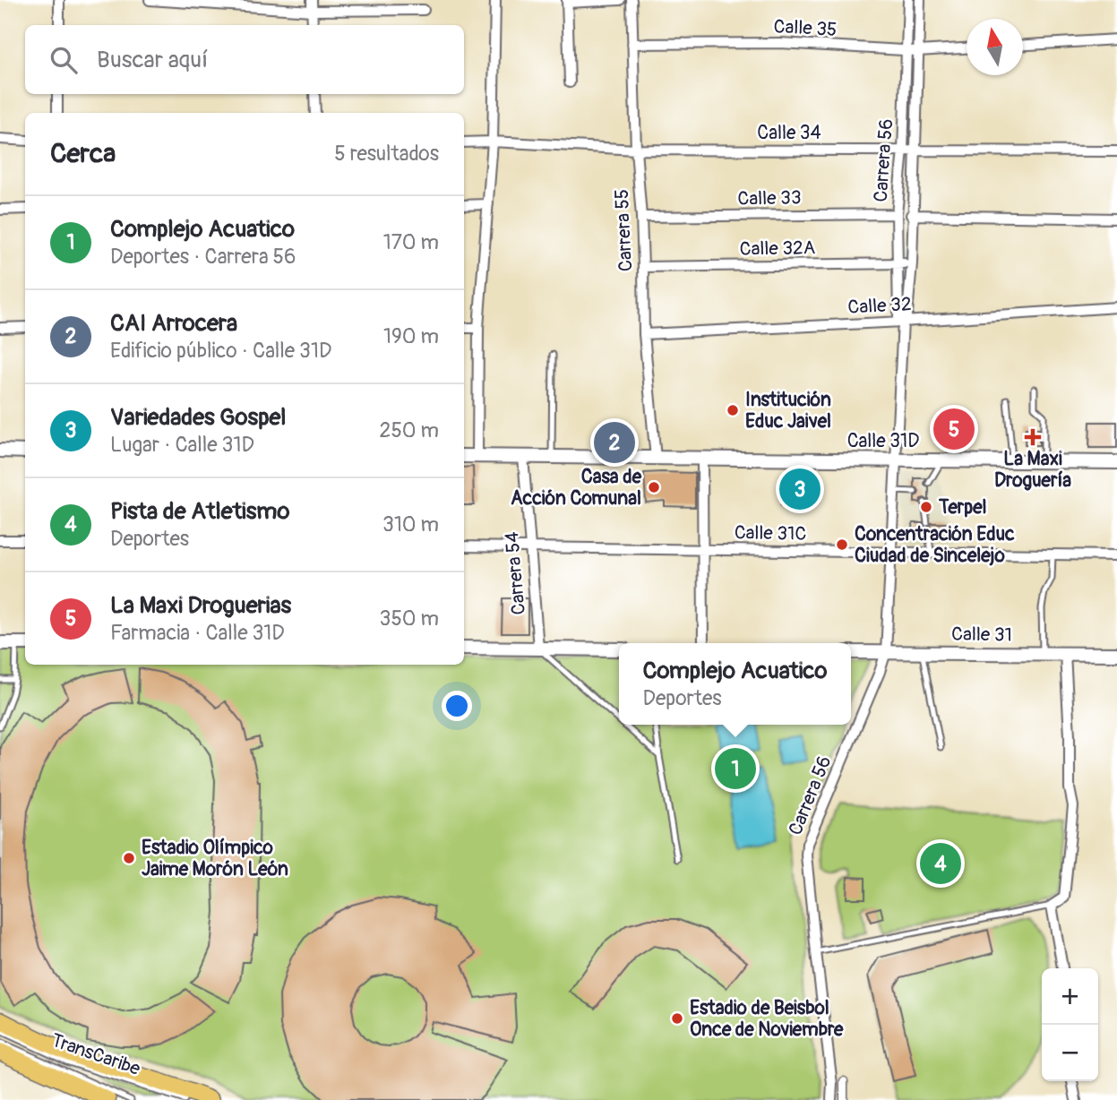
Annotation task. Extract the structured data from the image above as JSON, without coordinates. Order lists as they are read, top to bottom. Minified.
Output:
{"streets":{"street":["Calle 35","Calle 34","Carrera 56","Calle 33","Carrera 55","Calle 32A","Calle 32","Calle 31D","Calle 31C","Carrera 54","Calle 31"],"lane":["TransCaribe"]},"crossings":[["Calle 35","Carrera 56"],["Calle 35","Carrera 55"],["Calle 34","Carrera 56"],["Calle 34","Carrera 55"],["Carrera 56","Calle 33"],["Carrera 56","Calle 32A"],["Carrera 56","Calle 32"],["Carrera 56","Calle 31D"],["Carrera 56","Calle 31C"],["Carrera 56","Calle 31"],["Calle 33","Carrera 55"],["Carrera 55","Calle 32A"],["Carrera 55","Calle 32"],["Carrera 55","Calle 31D"],["Calle 31D","Carrera 54"],["Calle 31C","Carrera 54"]],"places":{"other":["Institución Educ Jaivel","Casa de Acción Comunal","Terpel","Concentración Educ Ciudad de Sincelejo","Estadio Olímpico Jaime Morón León","Estadio de Beisbol Once de Noviembre"],"health":["La Maxi Droguería"]},"north":"top","page":{"search":"Buscar aquí","heading":["Cerca","5 resultados"],"list":[{"mark":"1","name":"Complejo Acuatico","note":"Deportes · Carrera 56","value":"170 m"},{"mark":"2","name":"CAI Arrocera","note":"Edificio público · Calle 31D","value":"190 m"},{"mark":"3","name":"Variedades Gospel","note":"Lugar · Calle 31D","value":"250 m"},{"mark":"4","name":"Pista de Atletismo","note":"Deportes","value":"310 m"},{"mark":"5","name":"La Maxi Droguerias","note":"Farmacia · Calle 31D","value":"350 m"}],"pins":["5","2","3","1","4"],"popup":["Complejo Acuatico","Deportes"],"map_buttons":["+","−"]}}
